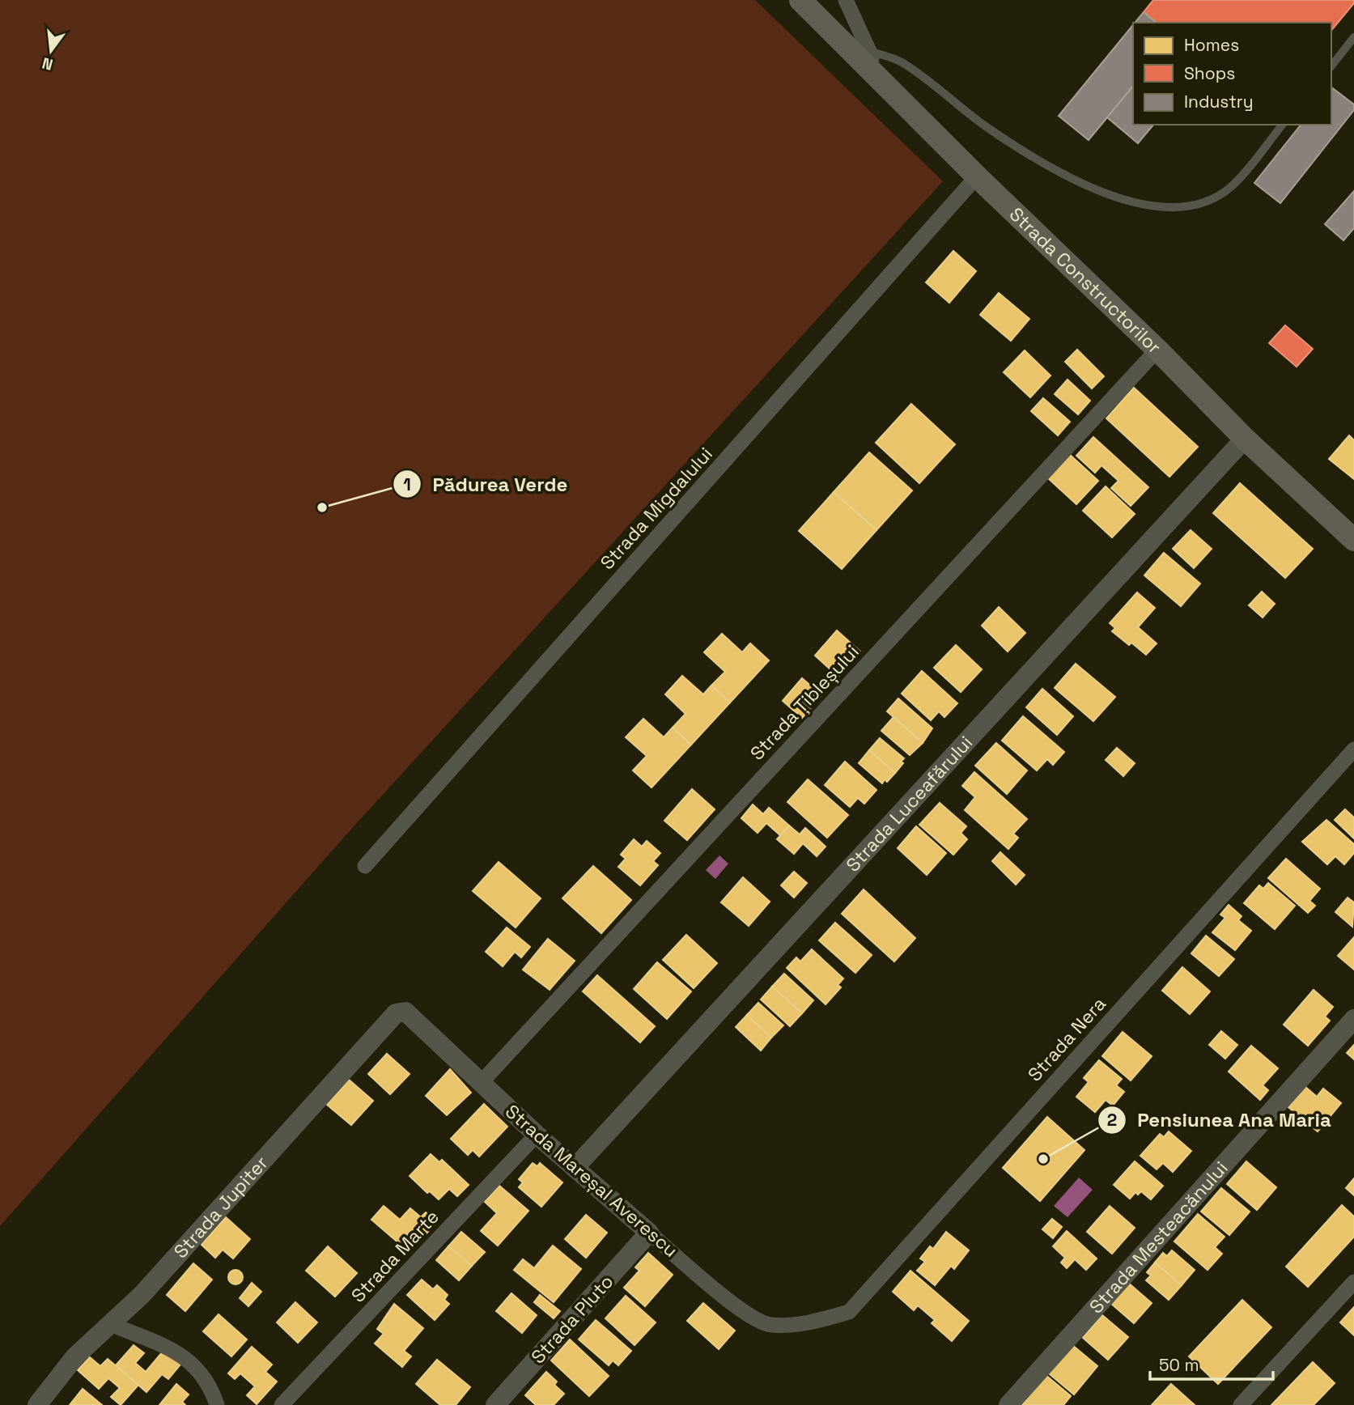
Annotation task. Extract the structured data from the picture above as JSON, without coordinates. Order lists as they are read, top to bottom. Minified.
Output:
{"streets":{"main road":["Strada Constructorilor"],"street":["Strada Migdalului","Strada Țibleșului","Strada Luceafărului","Strada Nera","Strada Mareșal Averescu","Strada Jupiter","Strada Mesteacănului","Strada Marte","Strada Pluto"]},"crossings":[["Strada Constructorilor","Strada Migdalului"],["Strada Constructorilor","Strada Țibleșului"],["Strada Constructorilor","Strada Luceafărului"],["Strada Țibleșului","Strada Mareșal Averescu"],["Strada Luceafărului","Strada Mareșal Averescu"],["Strada Nera","Strada Mareșal Averescu"],["Strada Mareșal Averescu","Strada Jupiter"],["Strada Mareșal Averescu","Strada Marte"],["Strada Mareșal Averescu","Strada Pluto"]],"places":["Pădurea Verde","Pensiunea Ana Maria"],"legend":["Homes","Shops","Industry"],"scale_bar":"50 m","north":"bottom"}
